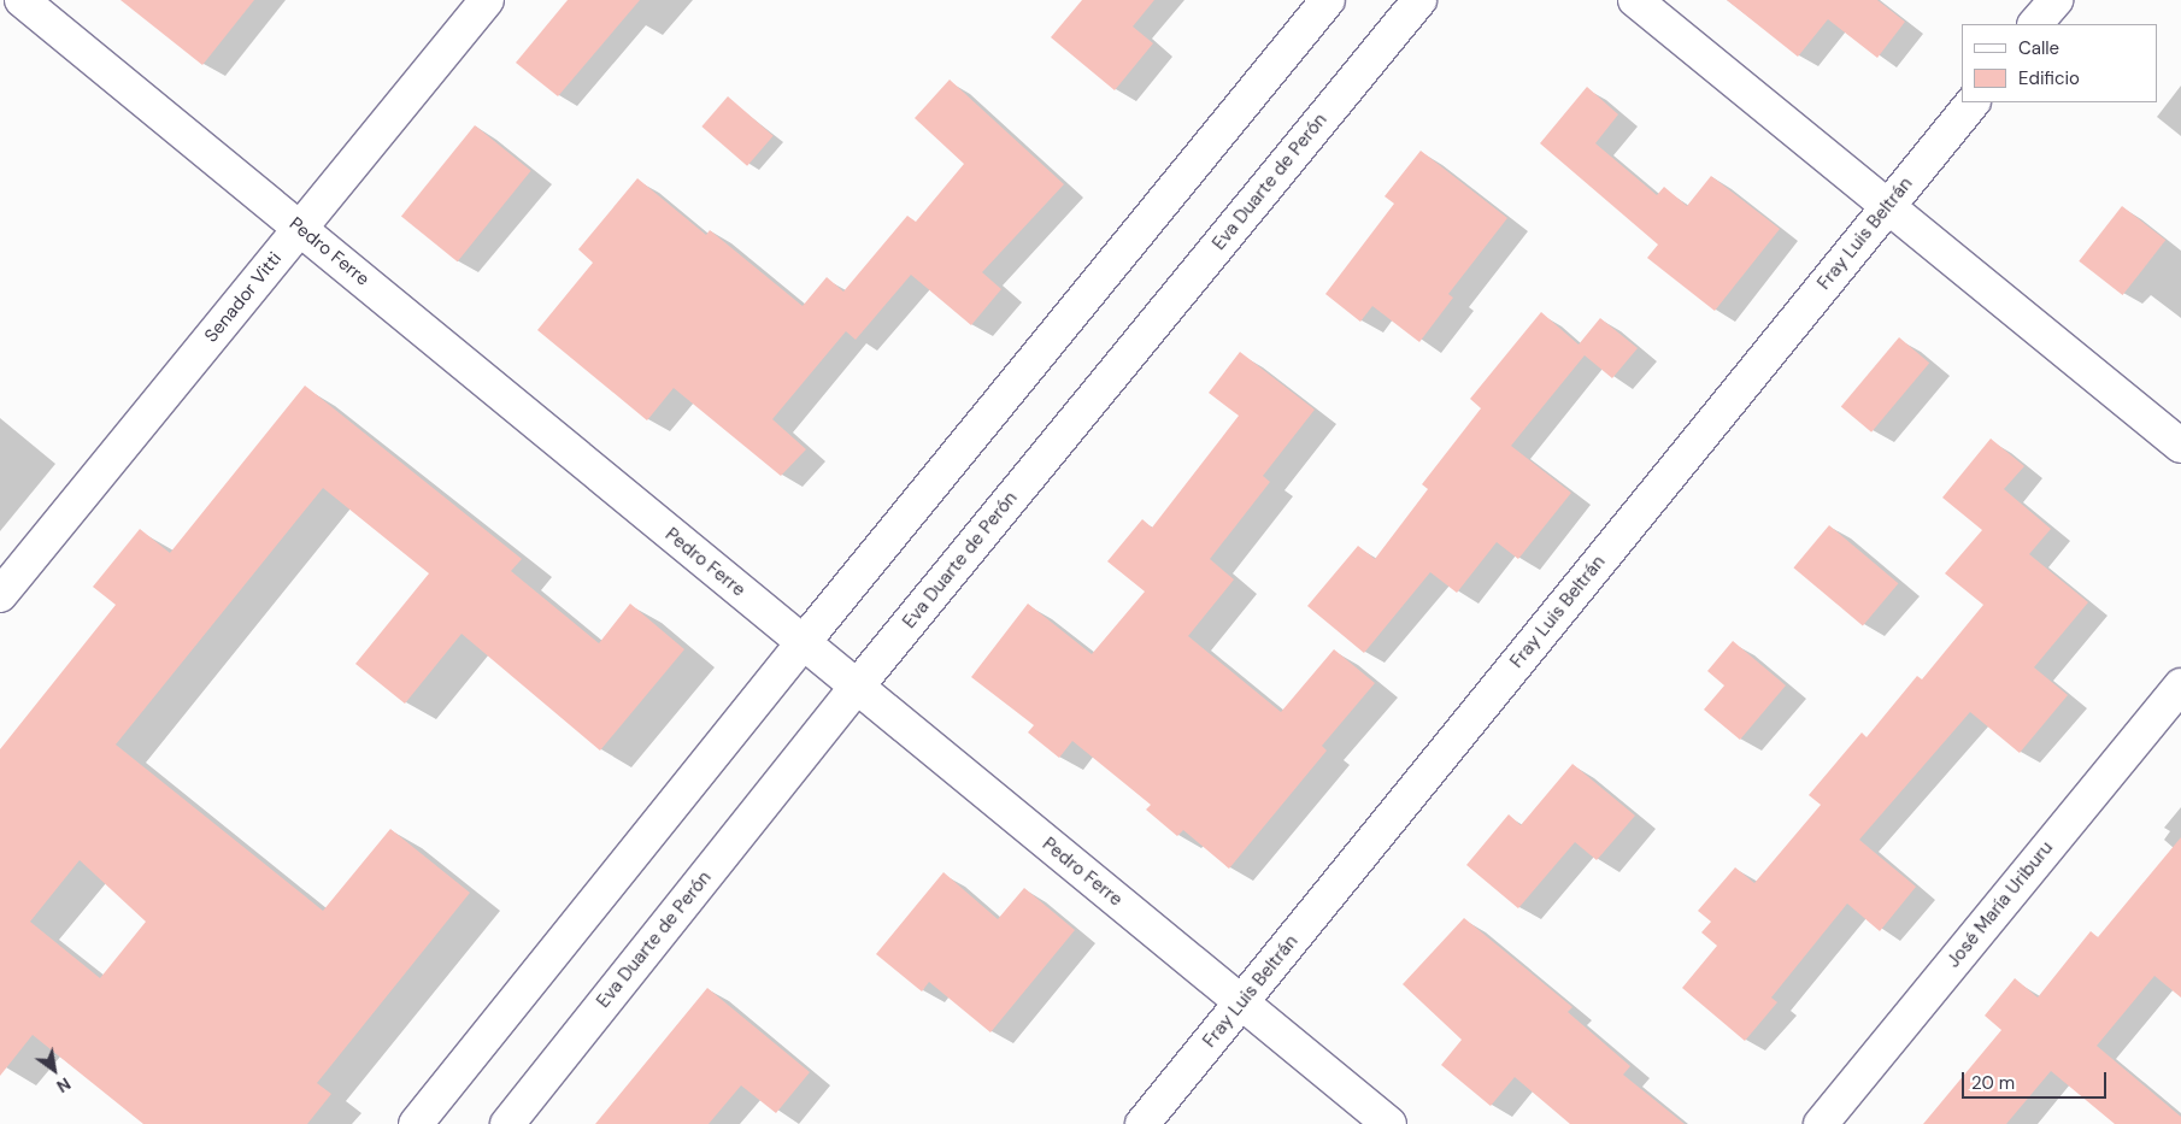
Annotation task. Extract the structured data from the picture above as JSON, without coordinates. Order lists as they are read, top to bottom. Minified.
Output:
{"streets":{"street":["Eva Duarte de Perón","Fray Luis Beltrán","Pedro Ferre","Senador Vitti","José María Uriburu"]},"crossings":[["Eva Duarte de Perón","Pedro Ferre"],["Fray Luis Beltrán","Pedro Ferre"],["Pedro Ferre","Senador Vitti"]],"legend":["Calle","Edificio"],"scale_bar":"20 m","north":"bottom right"}
